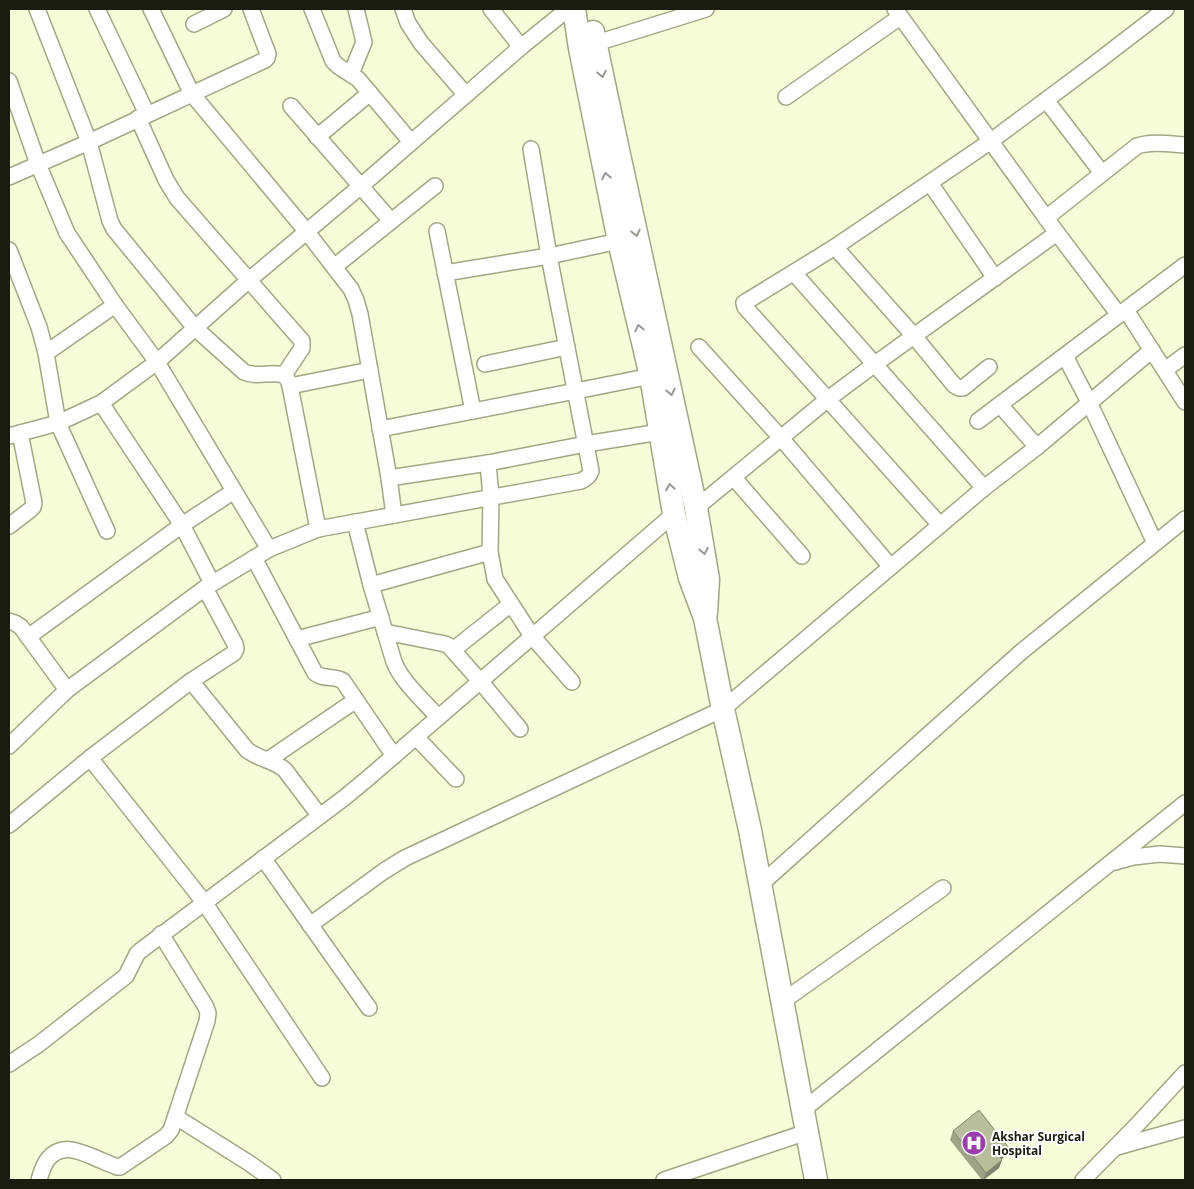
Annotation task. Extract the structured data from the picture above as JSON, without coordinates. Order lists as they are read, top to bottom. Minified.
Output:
{"places":{"hospital":["Akshar Surgical Hospital"]}}
